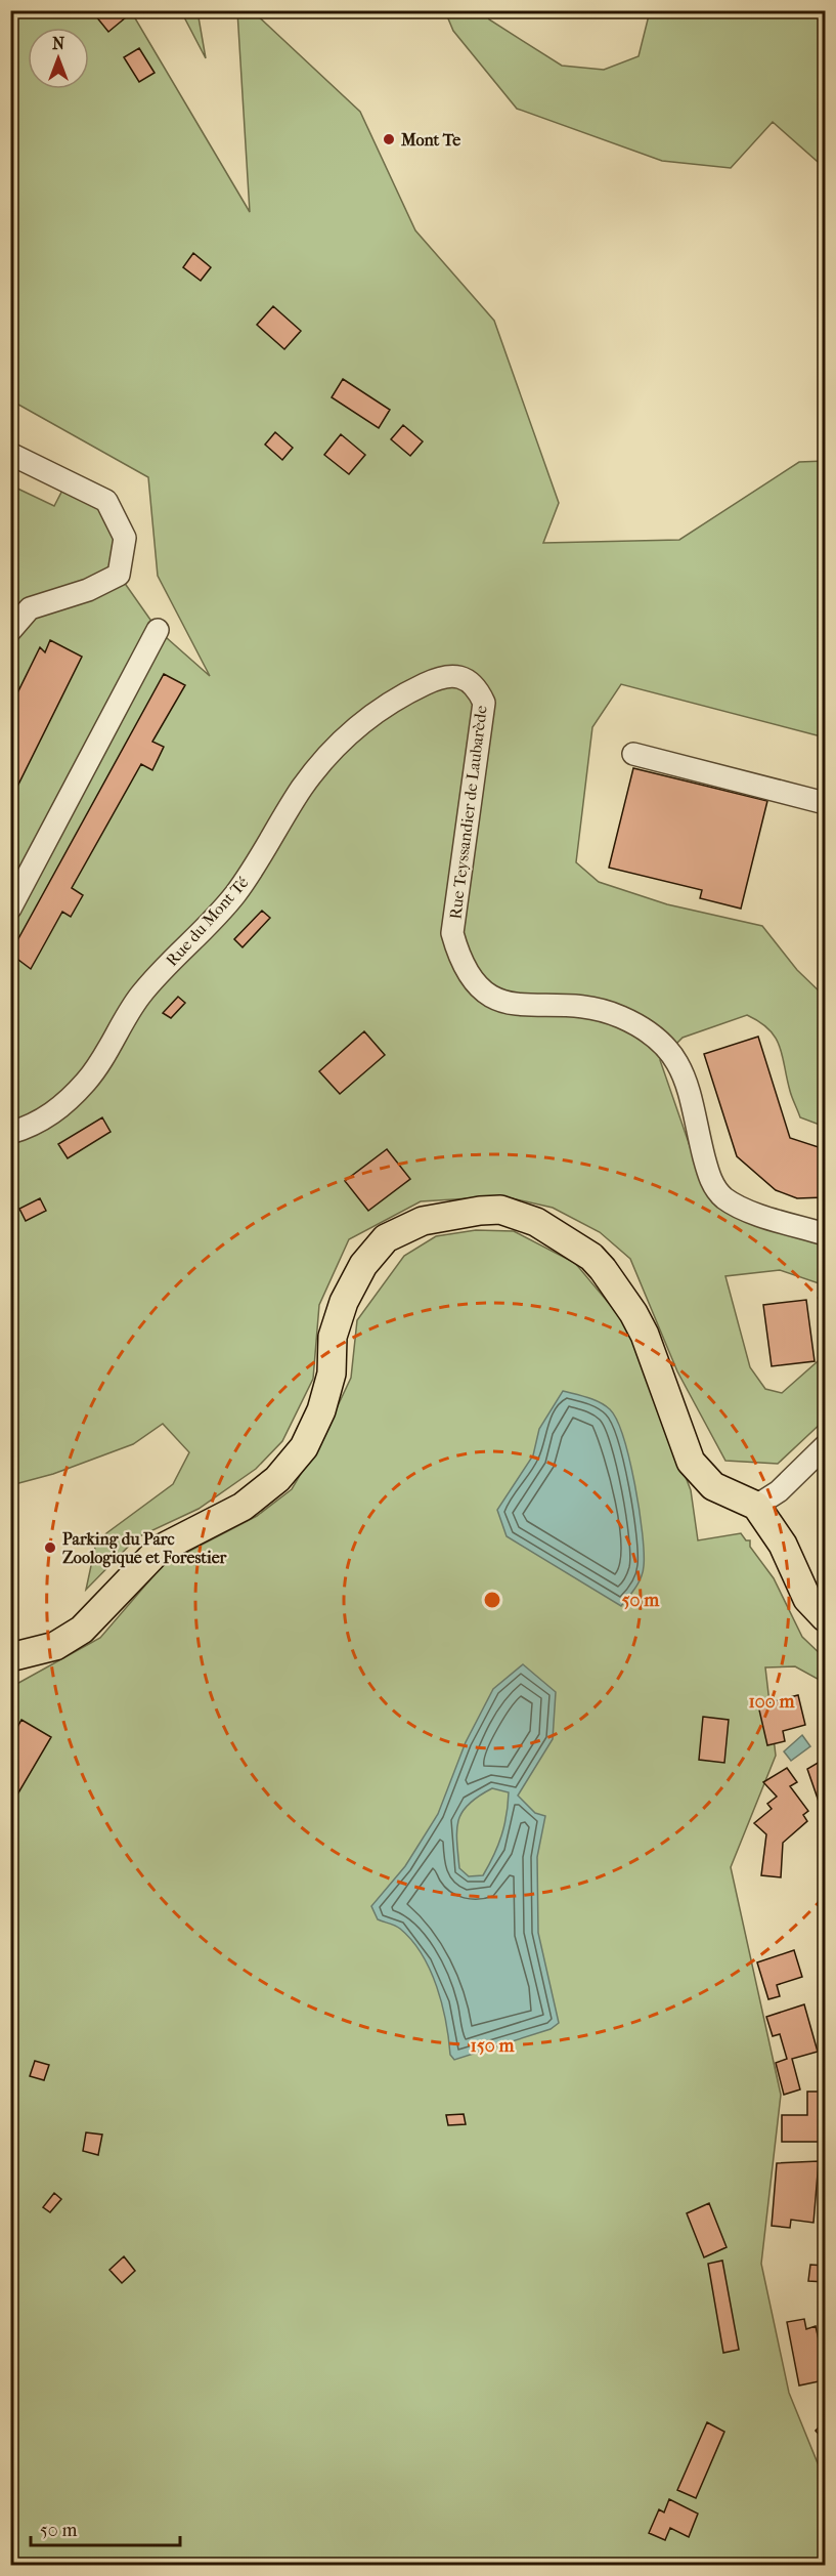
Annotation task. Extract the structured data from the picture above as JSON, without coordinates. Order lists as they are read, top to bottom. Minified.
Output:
{"streets":{"street":["Rue Teyssandier de Laubarède","Rue du Mont Té"]},"crossings":[["Rue Teyssandier de Laubarède","Rue du Mont Té"]],"places":["Mont Te","Parking du Parc Zoologique et Forestier"],"scale_bar":"50 m","north":"top","rings":["50 m","100 m","150 m"]}
